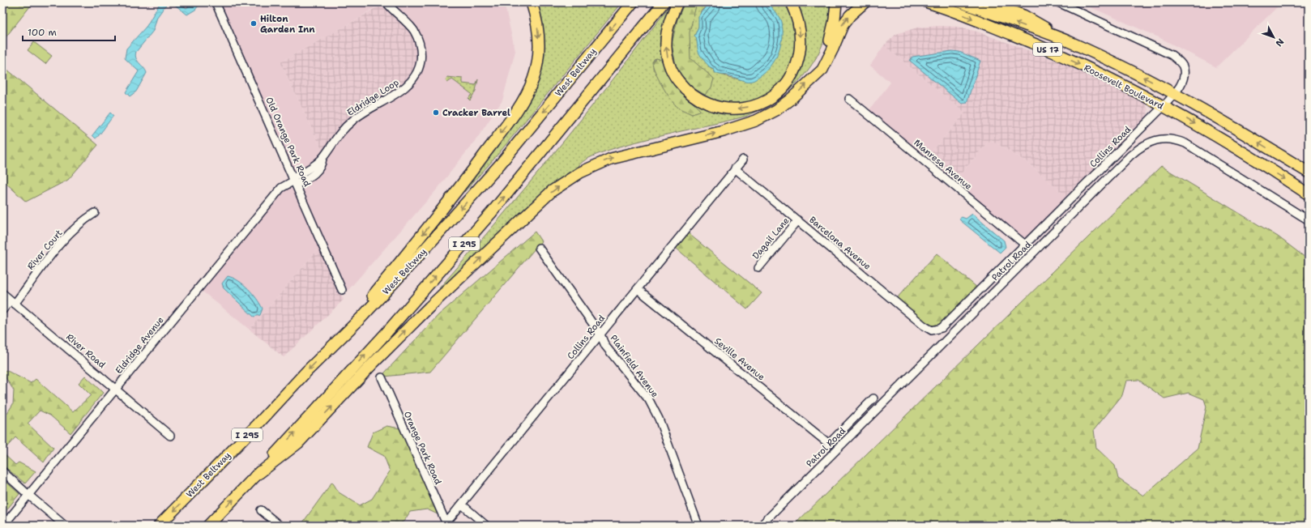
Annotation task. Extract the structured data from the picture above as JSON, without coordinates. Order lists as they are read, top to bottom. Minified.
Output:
{"streets":{"highway":["US 17","West Beltway","Roosevelt Boulevard","I 295"],"street":["Eldridge Loop","Old Orange Park Road","Collins Road","Manresa Avenue","Dagail Lane","Barcelona Avenue","River Court","Patrol Road","Eldridge Avenue","River Road","Seville Avenue","Plainfield Avenue","Orange Park Road"]},"crossings":[["Roosevelt Boulevard","Collins Road"],["Eldridge Loop","Old Orange Park Road"],["Eldridge Loop","Eldridge Avenue"],["Old Orange Park Road","Eldridge Avenue"],["Collins Road","Manresa Avenue"],["Collins Road","Barcelona Avenue"],["Collins Road","Seville Avenue"],["Collins Road","Plainfield Avenue"],["Collins Road","Orange Park Road"],["Dagail Lane","Barcelona Avenue"],["River Court","River Road"],["Eldridge Avenue","River Road"]],"places":["Hilton Garden Inn","Cracker Barrel"],"scale_bar":"100 m","north":"bottom right"}
